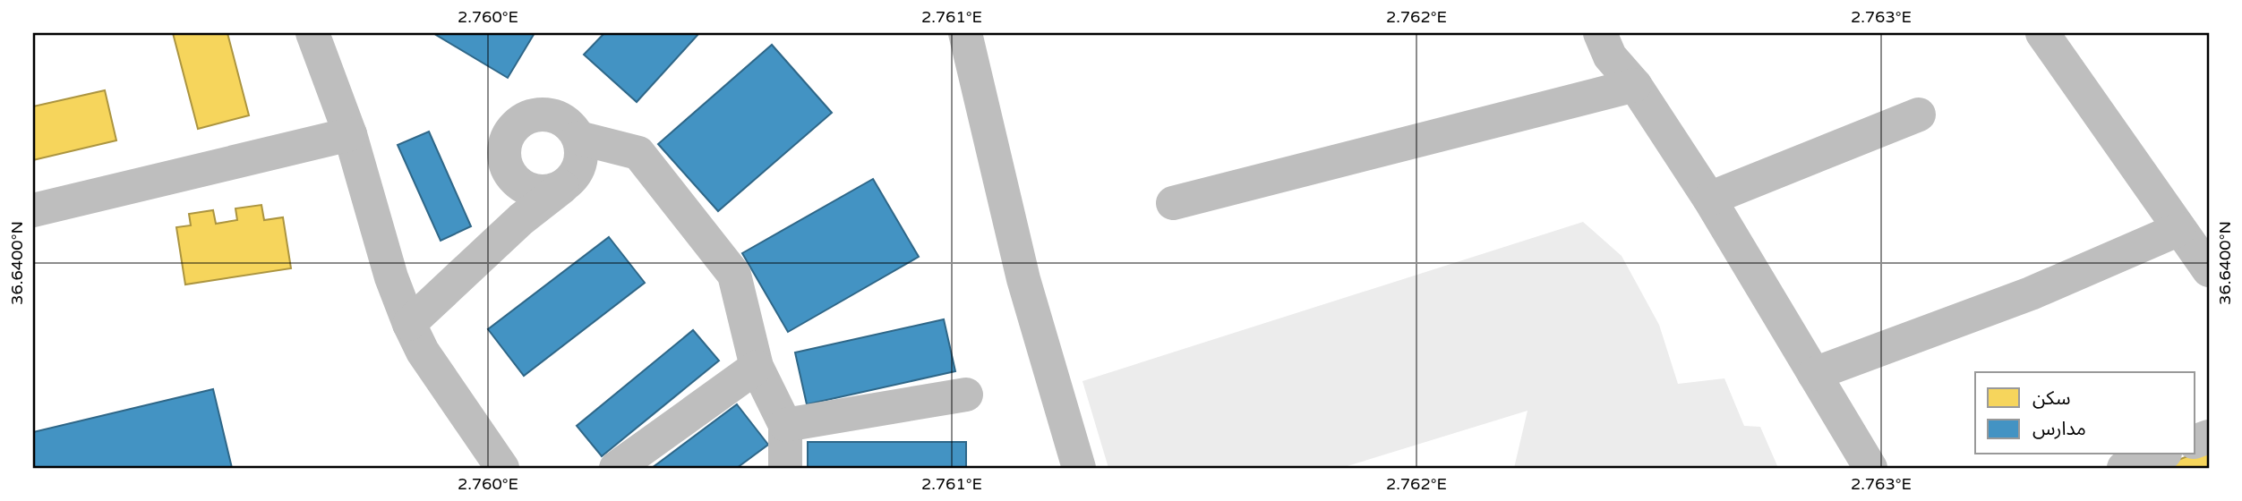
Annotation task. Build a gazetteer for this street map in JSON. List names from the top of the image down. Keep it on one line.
{"legend":["سكن","مدارس"],"coordinates":["2.760°E","2.761°E","2.762°E","2.763°E","36.6400°N"]}
